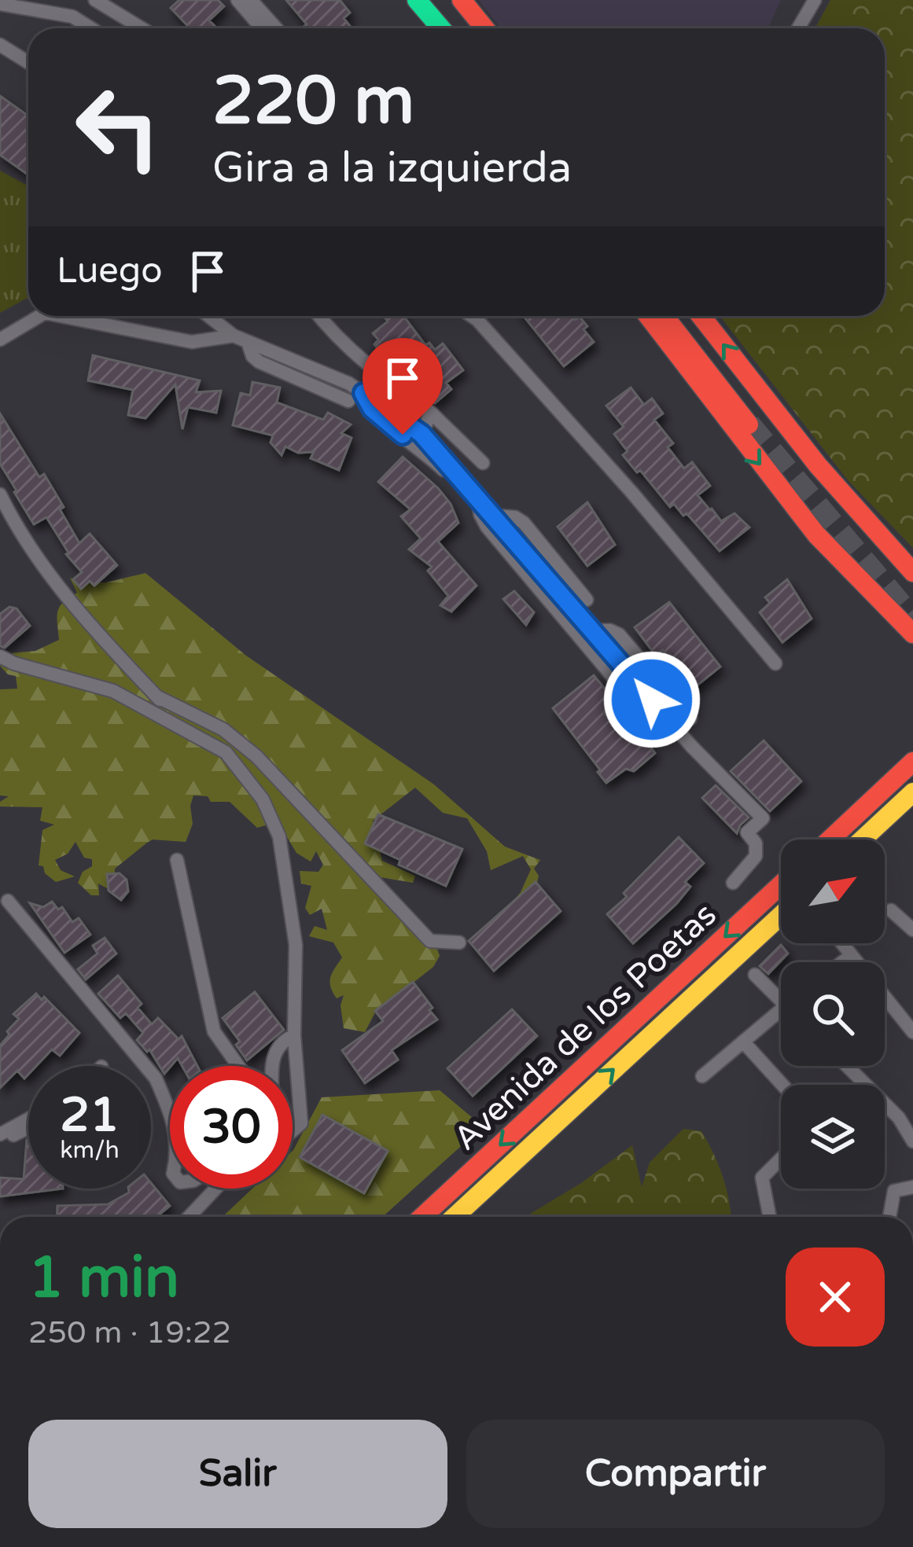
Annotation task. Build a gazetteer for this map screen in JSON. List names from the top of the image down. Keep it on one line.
{"streets":{"main road":["Avenida de los Poetas"]},"north":"top right","page":{"turn":["220 m","Gira a la izquierda"],"then":"Luego","speed":"21 km/h","limit":"30","heading":["1 min","250 m · 19:22"],"buttons":["Salir","Compartir"]}}
